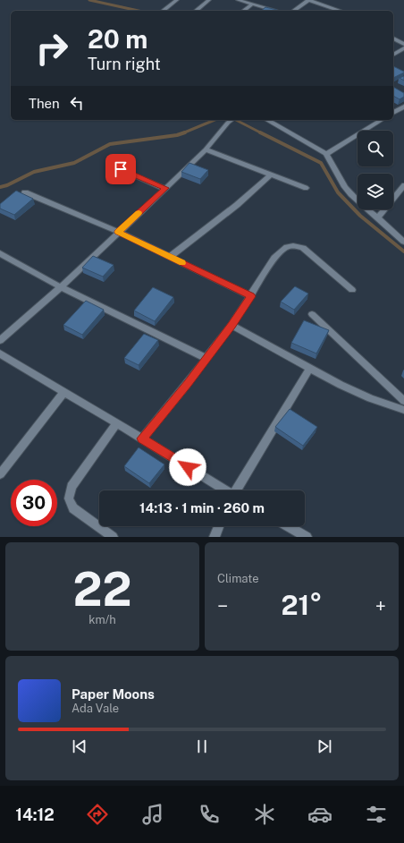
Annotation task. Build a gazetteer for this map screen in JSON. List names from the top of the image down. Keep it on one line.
{"page":{"turn":["20 m","Turn right"],"then":"Then","limit":"30","trip":"14:13 · 1 min · 260 m","tile":[["22","km/h"],"Climate"],"heat":["−","21°","+"],"song":["Paper Moons","Ada Vale"],"tabs":"14:12"}}
